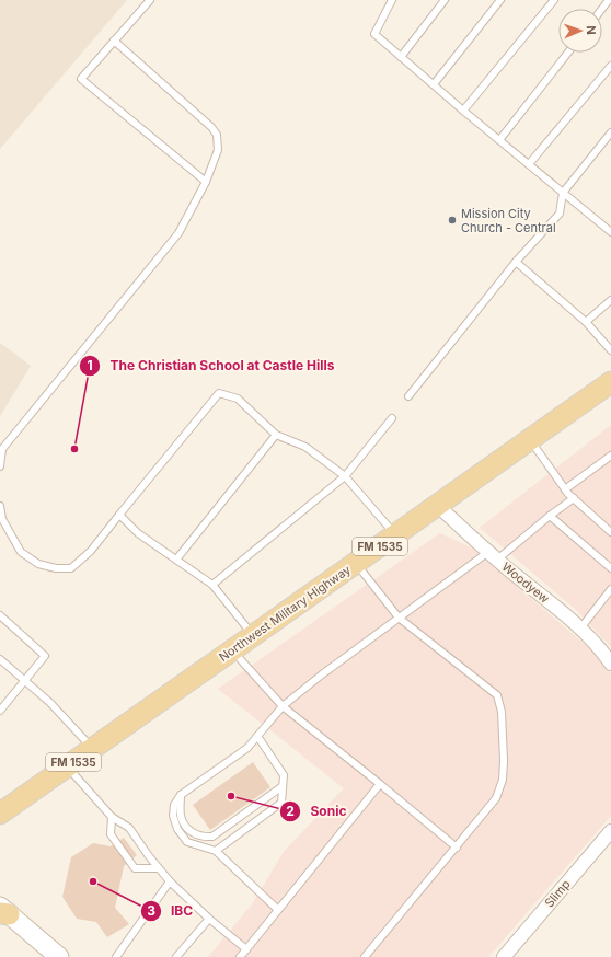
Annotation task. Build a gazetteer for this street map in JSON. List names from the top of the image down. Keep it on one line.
{"streets":{"main road":["FM 1535","Northwest Military Highway"],"street":["Woodyew","Slimp"]},"crossings":[["Woodyew","Northwest Military Highway"]],"places":["Mission City Church - Central","The Christian School at Castle Hills","Sonic","IBC"],"north":"right"}
